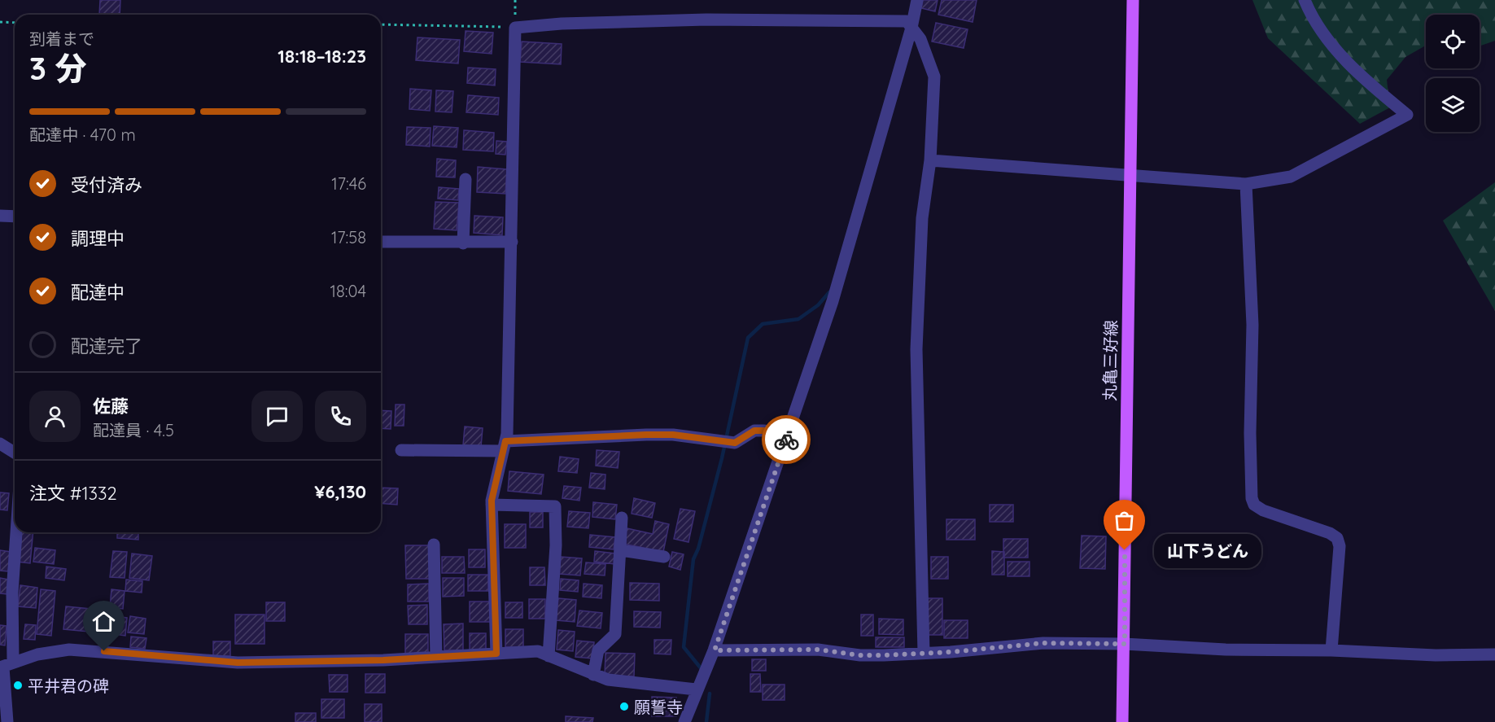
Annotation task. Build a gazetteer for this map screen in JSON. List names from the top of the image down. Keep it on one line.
{"streets":{"main road":["丸亀三好線"]},"places":["山下うどん","平井君の碑","願誓寺"],"page":{"heading":["3 分","到着まで","18:18–18:23"],"panel":["佐藤","配達員 · 4.5","注文 #1332","¥6,130"],"bar":"配達中 · 470 m","list":[["受付済み","17:46"],["調理中","17:58"],["配達中","18:04"],"配達完了"],"bubble":"山下うどん"}}
